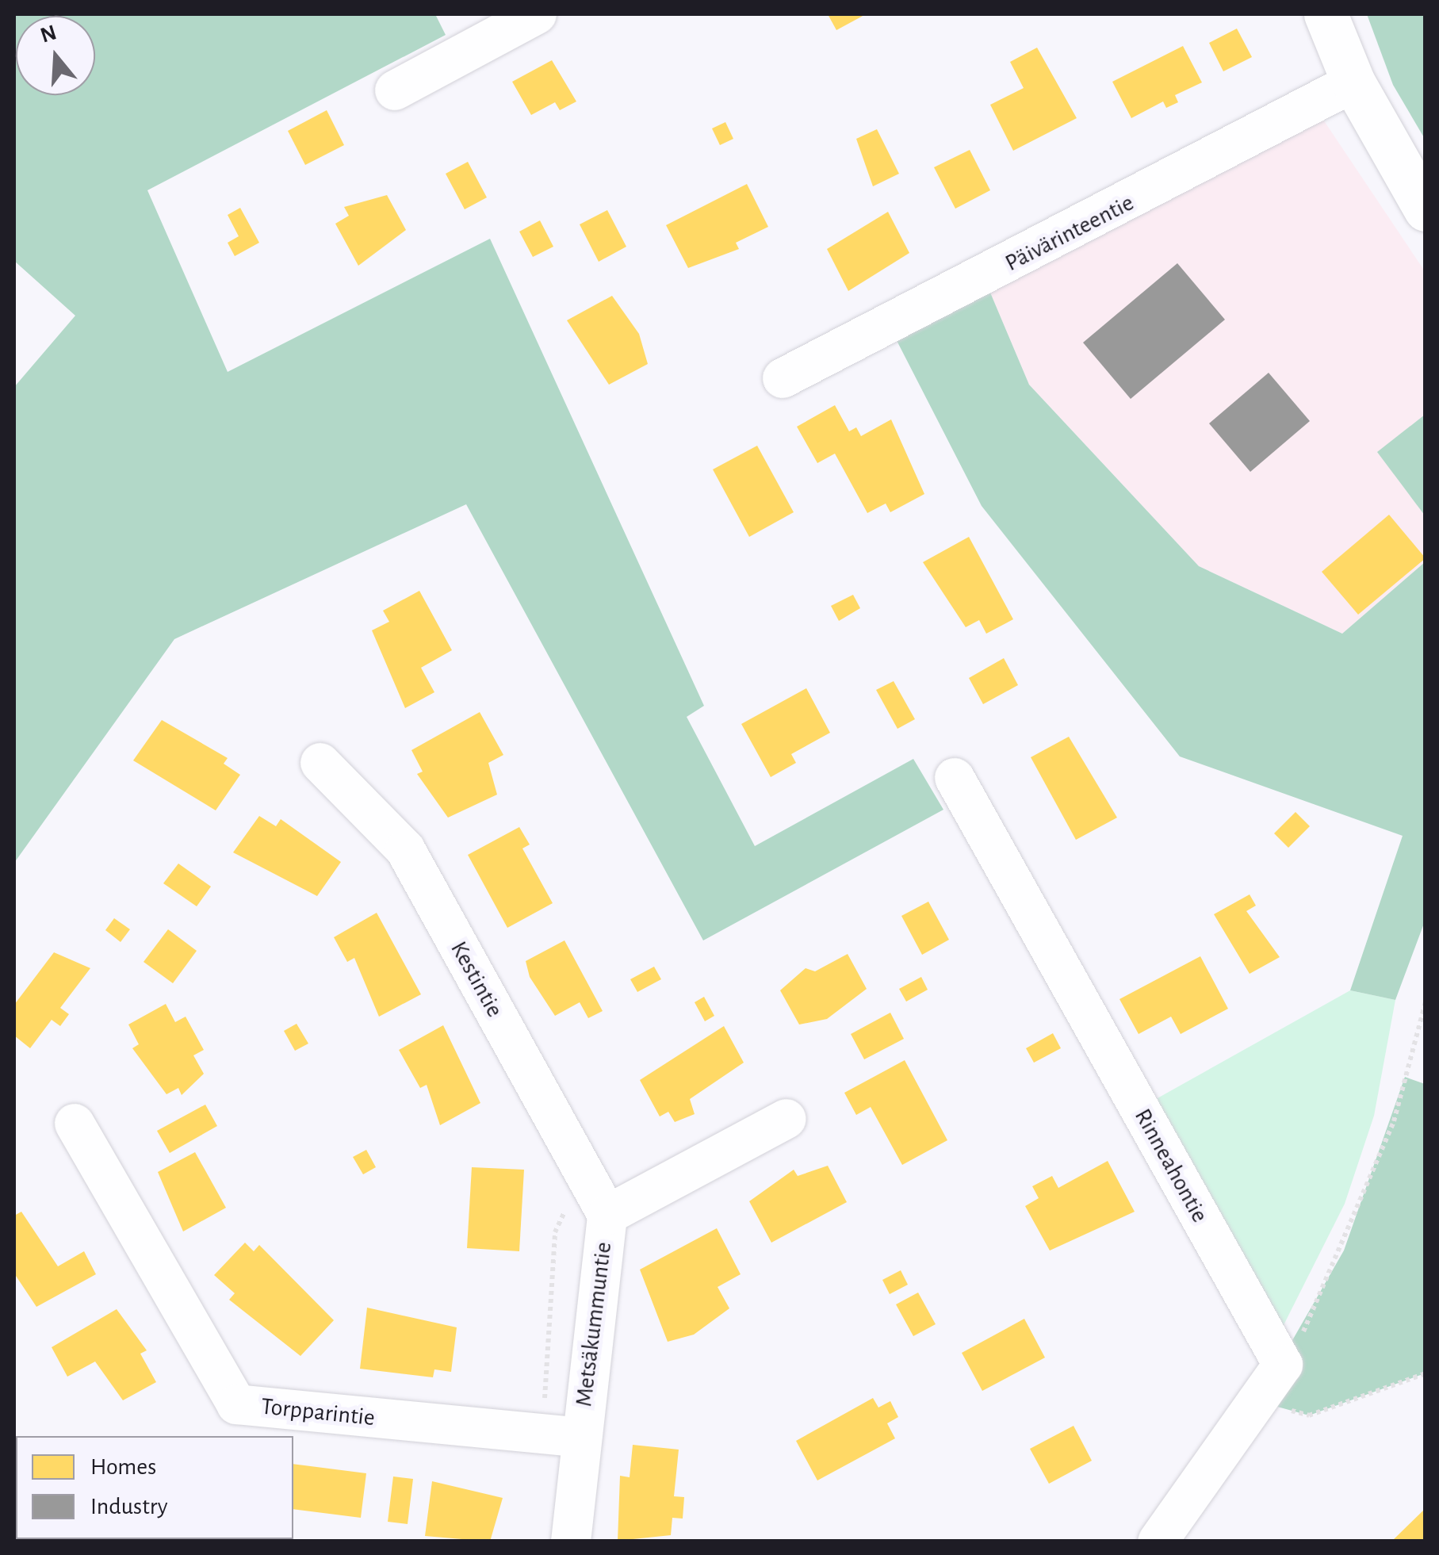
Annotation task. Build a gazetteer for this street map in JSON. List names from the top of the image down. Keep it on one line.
{"streets":{"street":["Päivärinteentie","Kestintie","Rinneahontie","Metsäkummuntie","Torpparintie"]},"crossings":[["Kestintie","Metsäkummuntie"],["Metsäkummuntie","Torpparintie"]],"legend":["Homes","Industry"],"north":"top"}
